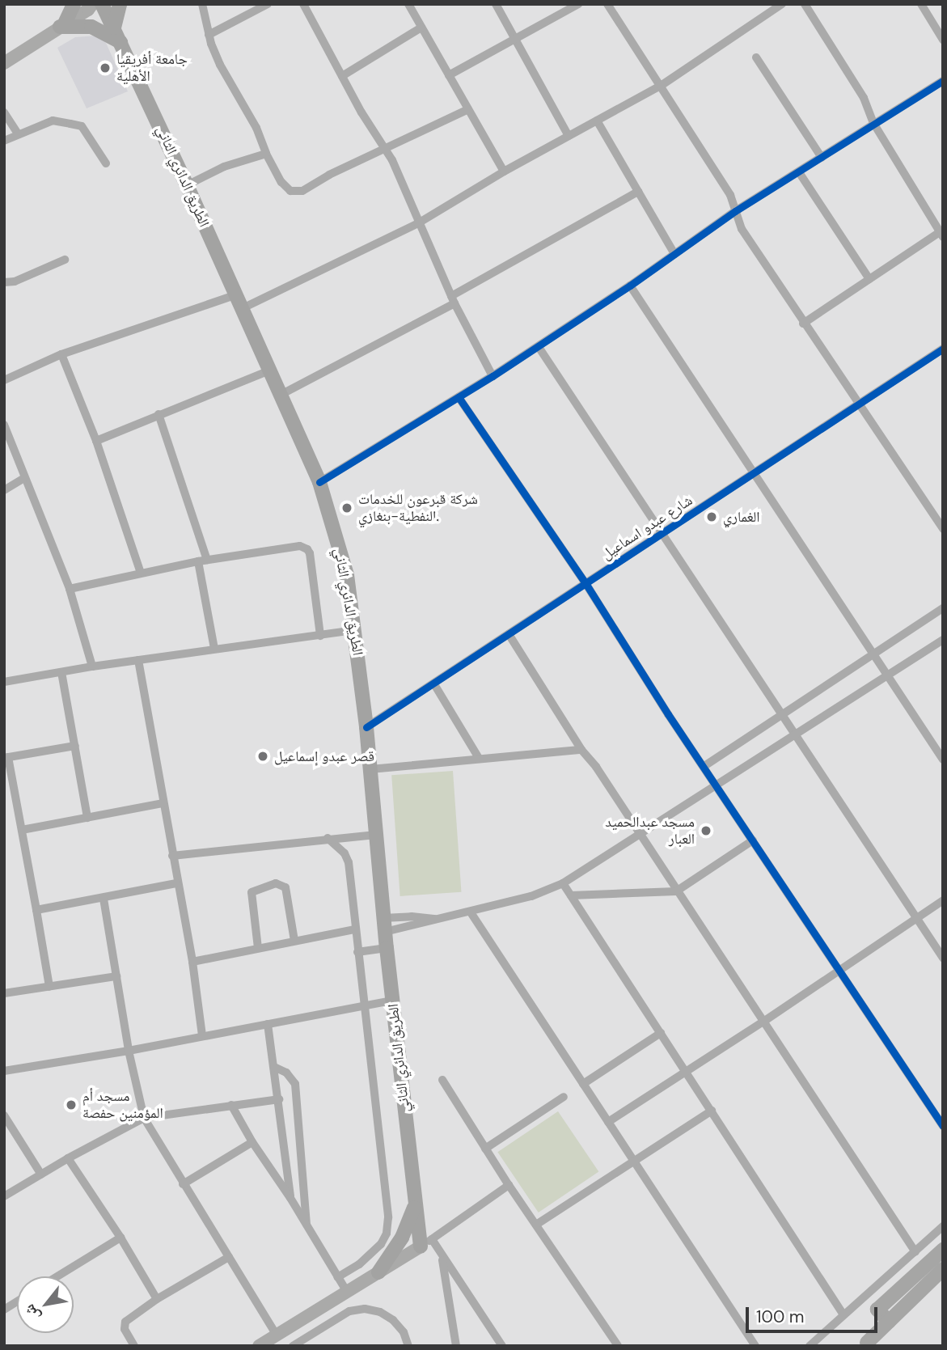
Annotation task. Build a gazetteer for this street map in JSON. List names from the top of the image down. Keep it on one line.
{"streets":{"main road":["الطريق الدائري الثاني"],"street":["شارع عبدو اسماعيل"]},"crossings":[["الطريق الدائري الثاني","شارع عبدو اسماعيل"]],"places":["جامعة أفريقيا الأهلية","شركة قبرعون للخدمات النفطية-بنغازي.","الغماري","قصر عبدو إسماعيل","مسجد عبدالحميد العبار","مسجد أم المؤمنين حفصة"],"scale_bar":"100 m","north":"bottom left"}
